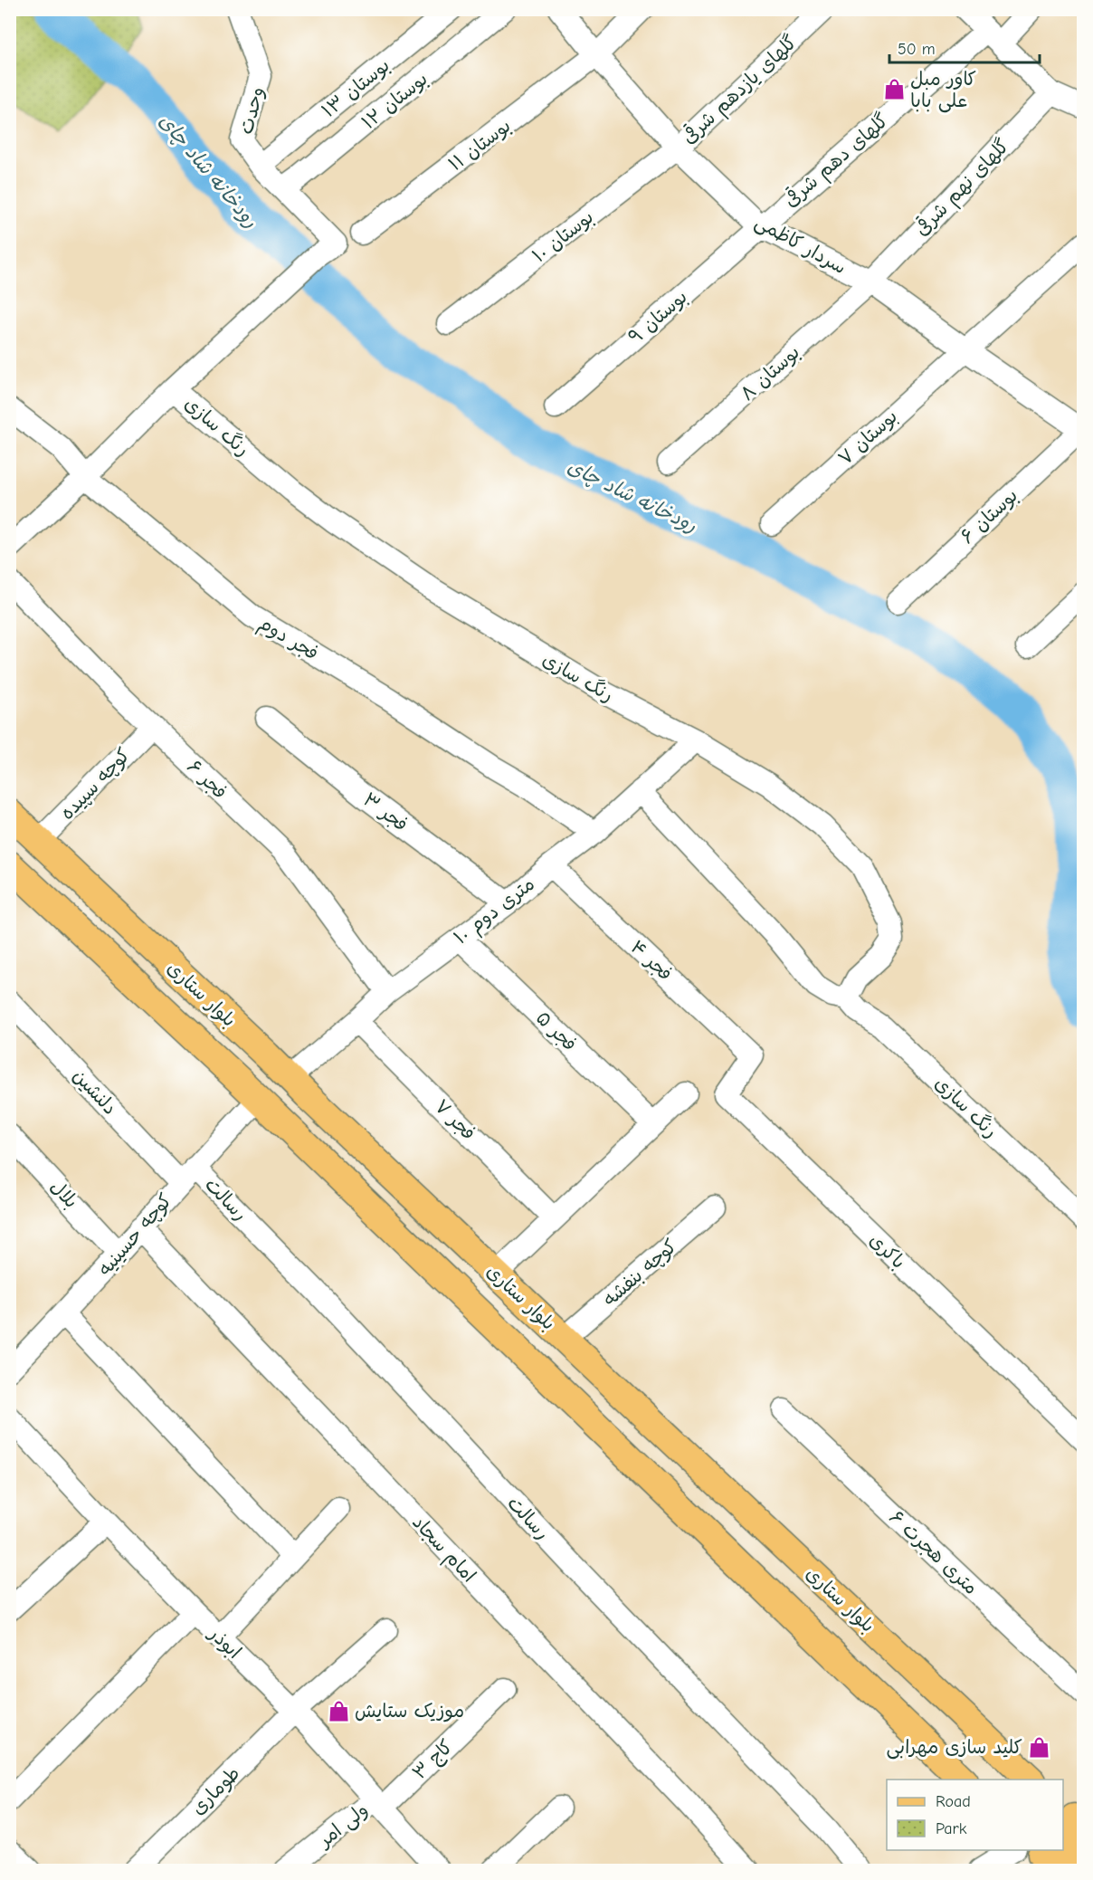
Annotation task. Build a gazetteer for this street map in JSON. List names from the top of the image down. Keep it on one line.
{"streets":{"main road":["بلوار ستاری"],"street":["بوستان ۱۳","گلهای یازدهم شرقی","بوستان ۱۲","وحدت","بوستان ۱۱","گلهای دهم شرقی","گلهای نهم شرقی","بوستان ۱۰","سردار کاظمی","بوستان ۹","بوستان ۸","رنگ سازی","بوستان ۷","بوستان ۶","فجر دوم","فجر ۶","کوچه سپیده","فجر ۳","۱۰ متری دوم","فجر ۴","فجر ۵","دلنشین","فجر ۷","بلال","رسالت","کوچه حسینیه","باکری","کوچه بنفشه","امام سجاد","۶ متری هجرت","ابوذر","کاج ۳","طوماری","ولی امر"]},"crossings":[["بوستان ۱۳","وحدت"],["گلهای یازدهم شرقی","بوستان ۱۰"],["گلهای یازدهم شرقی","سردار کاظمی"],["بوستان ۱۲","وحدت"],["وحدت","رنگ سازی"],["بوستان ۱۱","سردار کاظمی"],["گلهای دهم شرقی","سردار کاظمی"],["گلهای دهم شرقی","بوستان ۹"],["گلهای نهم شرقی","سردار کاظمی"],["گلهای نهم شرقی","بوستان ۸"],["بوستان ۱۰","سردار کاظمی"],["سردار کاظمی","بوستان ۹"],["سردار کاظمی","بوستان ۸"],["سردار کاظمی","بوستان ۷"],["سردار کاظمی","بوستان ۶"],["رنگ سازی","۱۰ متری دوم"],["فجر دوم","۱۰ متری دوم"],["فجر ۶","کوچه سپیده"],["فجر ۶","۱۰ متری دوم"],["کوچه سپیده","بلوار ستاری"],["فجر ۳","۱۰ متری دوم"],["۱۰ متری دوم","فجر ۴"],["۱۰ متری دوم","بلوار ستاری"],["۱۰ متری دوم","فجر ۵"],["۱۰ متری دوم","فجر ۷"],["فجر ۴","باکری"],["بلوار ستاری","کوچه حسینیه"],["بلوار ستاری","کوچه بنفشه"],["دلنشین","رسالت"],["دلنشین","کوچه حسینیه"],["بلال","کوچه حسینیه"],["رسالت","کوچه حسینیه"],["کوچه حسینیه","امام سجاد"],["ابوذر","کاج ۳"],["ابوذر","طوماری"],["ابوذر","ولی امر"],["کاج ۳","ولی امر"]],"water":["رودخانه شاد چای"],"places":{"shop":["کاور مبل علی بابا","موزیک ستایش","کلید سازی مهرابی"]},"legend":["Road","Park"],"scale_bar":"50 m"}
